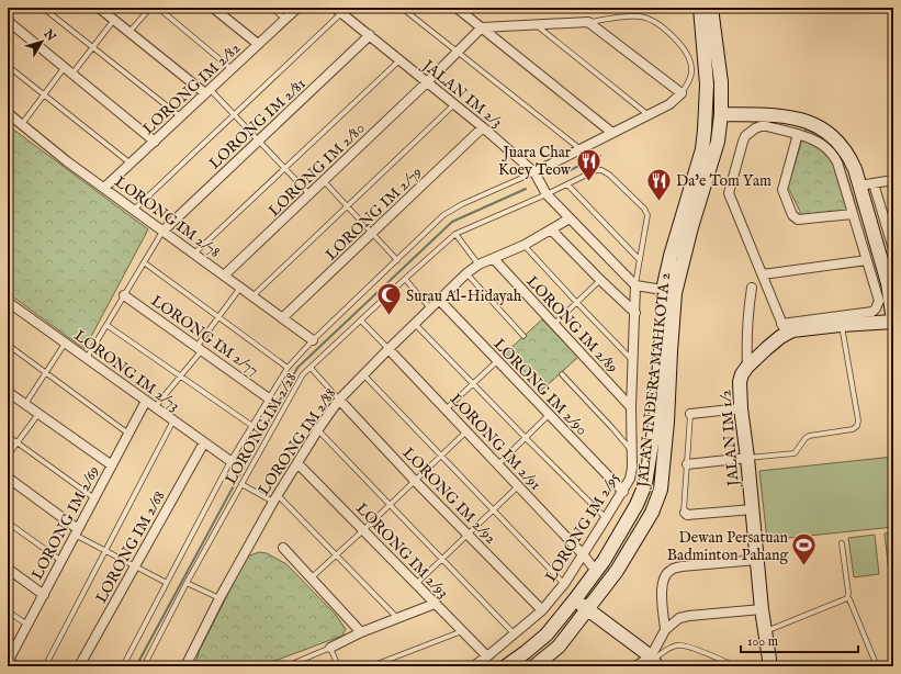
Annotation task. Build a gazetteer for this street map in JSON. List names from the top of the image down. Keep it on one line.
{"streets":{"street":["LORONG IM 2/82","JALAN IM 2/3","LORONG IM 2/81","LORONG IM 2/80","LORONG IM 2/79","LORONG IM 2/78","LORONG IM 2/89","LORONG IM 2/77","LORONG IM 2/73","JALAN INDERA MAHKOTA 2","LORONG IM 2/90","JALAN IM 1/2","LORONG IM 2/88","LORONG IM 2/91","LORONG IM 2/92","LORONG IM 2/69","LORONG IM 2/95","LORONG IM 2/68","LORONG IM 2/93"],"lane":["LORONG IM 2/28"]},"crossings":[["LORONG IM 2/82","LORONG IM 2/78"],["JALAN IM 2/3","LORONG IM 2/81"],["JALAN IM 2/3","LORONG IM 2/80"],["JALAN IM 2/3","LORONG IM 2/79"],["JALAN IM 2/3","LORONG IM 2/28"],["JALAN IM 2/3","LORONG IM 2/88"],["JALAN IM 2/3","LORONG IM 2/95"],["LORONG IM 2/81","LORONG IM 2/78"],["LORONG IM 2/80","LORONG IM 2/78"],["LORONG IM 2/79","LORONG IM 2/78"],["LORONG IM 2/89","LORONG IM 2/88"],["LORONG IM 2/89","LORONG IM 2/95"],["LORONG IM 2/73","LORONG IM 2/69"],["LORONG IM 2/73","LORONG IM 2/68"],["JALAN INDERA MAHKOTA 2","LORONG IM 2/91"],["LORONG IM 2/90","LORONG IM 2/88"],["LORONG IM 2/90","LORONG IM 2/95"],["LORONG IM 2/88","LORONG IM 2/91"],["LORONG IM 2/88","LORONG IM 2/92"],["LORONG IM 2/88","LORONG IM 2/93"],["LORONG IM 2/91","LORONG IM 2/95"],["LORONG IM 2/92","LORONG IM 2/95"],["LORONG IM 2/95","LORONG IM 2/93"]],"places":{"restaurant":["Juara Char Koey Teow","Da'e Tom Yam"],"mosque":["Surau Al-Hidayah"],"sports":["Dewan Persatuan Badminton Pahang"]},"scale_bar":"100 m","north":"top right"}
